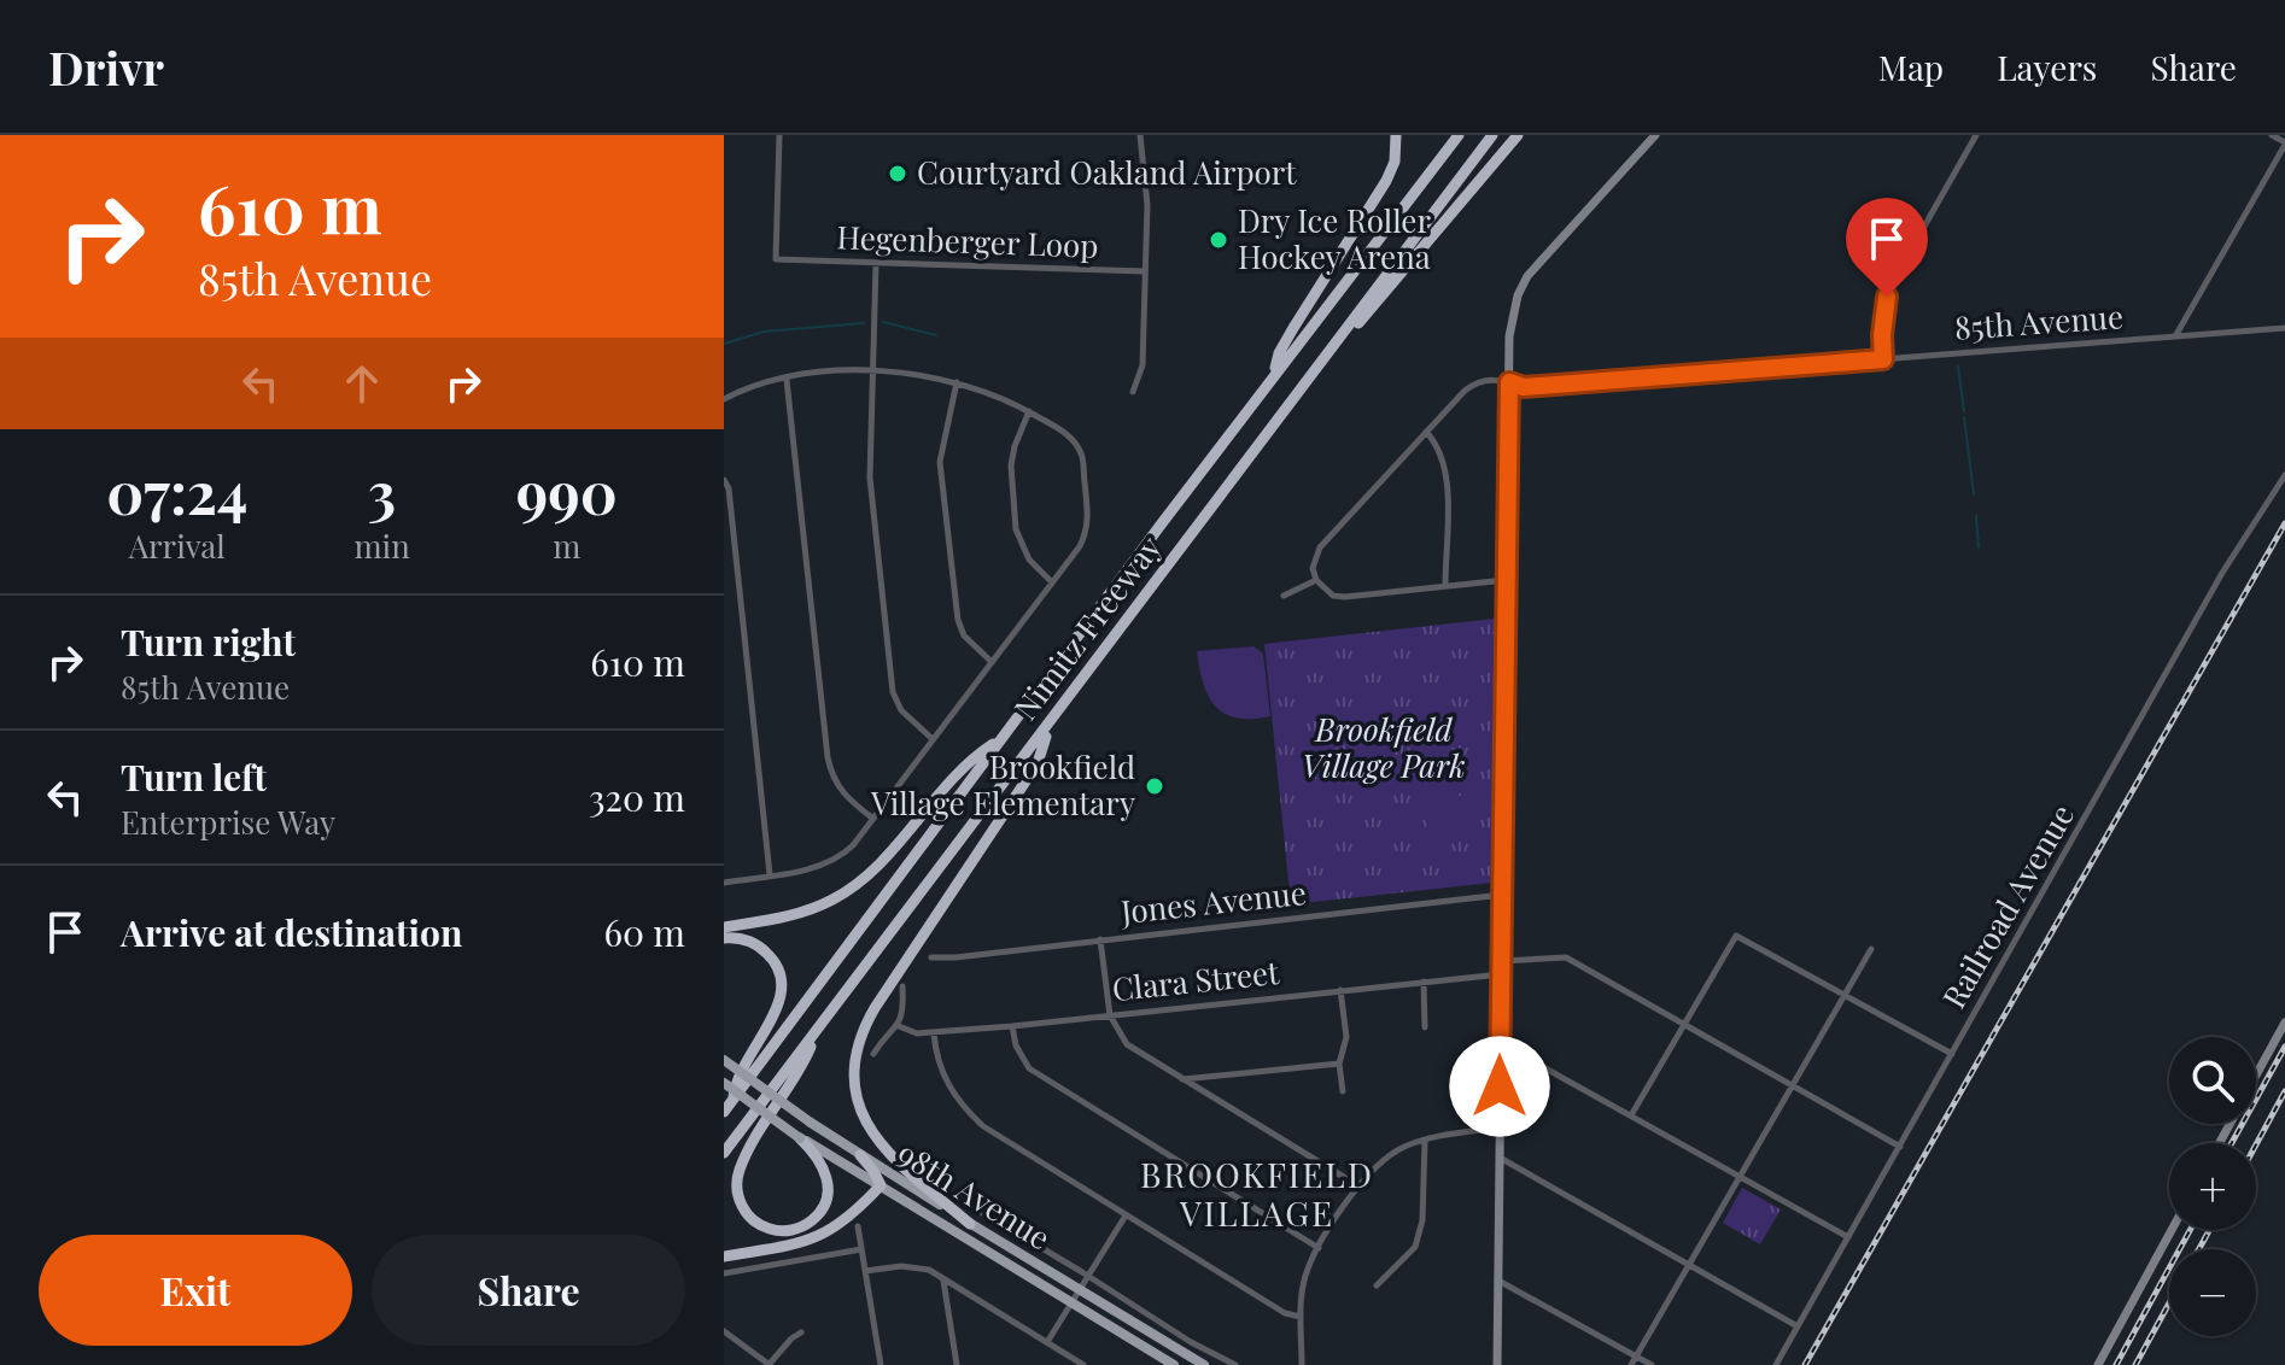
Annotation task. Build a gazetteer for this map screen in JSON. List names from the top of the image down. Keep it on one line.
{"streets":{"highway":["Nimitz Freeway"],"main road":["98th Avenue"],"street":["Hegenberger Loop","85th Avenue","Jones Avenue","Railroad Avenue","Clara Street"]},"districts":["BROOKFIELD VILLAGE"],"parks":["Brookfield Village Park"],"places":["Courtyard Oakland Airport","Dry Ice Roller Hockey Arena","Brookfield Village Elementary"],"page":{"header":"Drivr","nav":["Map","Layers","Share"],"turn":["610 m","85th Avenue"],"eta":["07:24","Arrival","3","min","990","m"],"list":[{"name":"Turn right","note":"85th Avenue","value":"610 m"},{"name":"Turn left","note":"Enterprise Way","value":"320 m"},{"name":"Arrive at destination","value":"60 m"}],"map_buttons":["+","−"],"buttons":["Exit","Share"]}}
